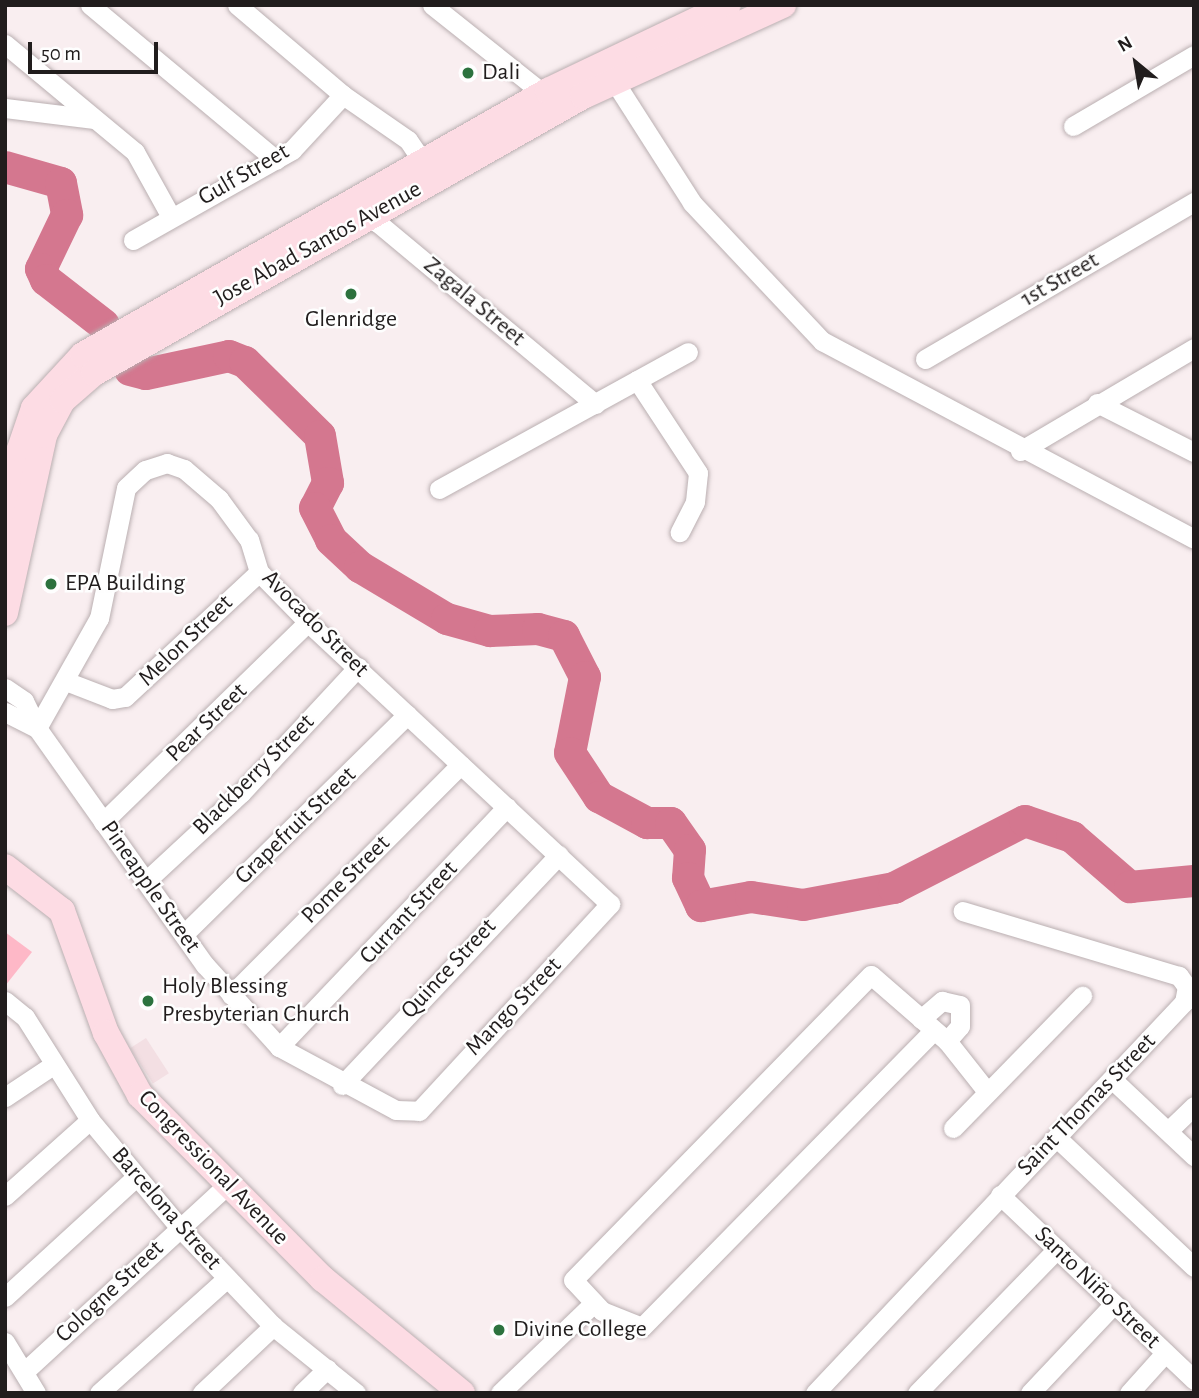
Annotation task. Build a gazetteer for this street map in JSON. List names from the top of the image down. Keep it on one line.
{"streets":{"main road":["Jose Abad Santos Avenue","Congressional Avenue"],"street":["Gulf Street","1st Street","Zagala Street","Avocado Street","Melon Street","Pear Street","Blackberry Street","Grapefruit Street","Pome Street","Pineapple Street","Currant Street","Quince Street","Mango Street","Saint Thomas Street","Barcelona Street","Santo Niño Street","Cologne Street"]},"crossings":[["Jose Abad Santos Avenue","Zagala Street"],["Avocado Street","Melon Street"],["Avocado Street","Pear Street"],["Avocado Street","Blackberry Street"],["Avocado Street","Grapefruit Street"],["Avocado Street","Pome Street"],["Avocado Street","Pineapple Street"],["Avocado Street","Currant Street"],["Avocado Street","Quince Street"],["Avocado Street","Mango Street"],["Pear Street","Pineapple Street"],["Blackberry Street","Pineapple Street"],["Grapefruit Street","Pineapple Street"],["Pome Street","Pineapple Street"],["Pineapple Street","Currant Street"],["Pineapple Street","Quince Street"],["Pineapple Street","Mango Street"],["Saint Thomas Street","Santo Niño Street"],["Congressional Avenue","Cologne Street"],["Barcelona Street","Cologne Street"]],"places":["Dali","Glenridge","EPA Building","Holy Blessing Presbyterian Church","Divine College"],"scale_bar":"50 m","north":"top left"}
